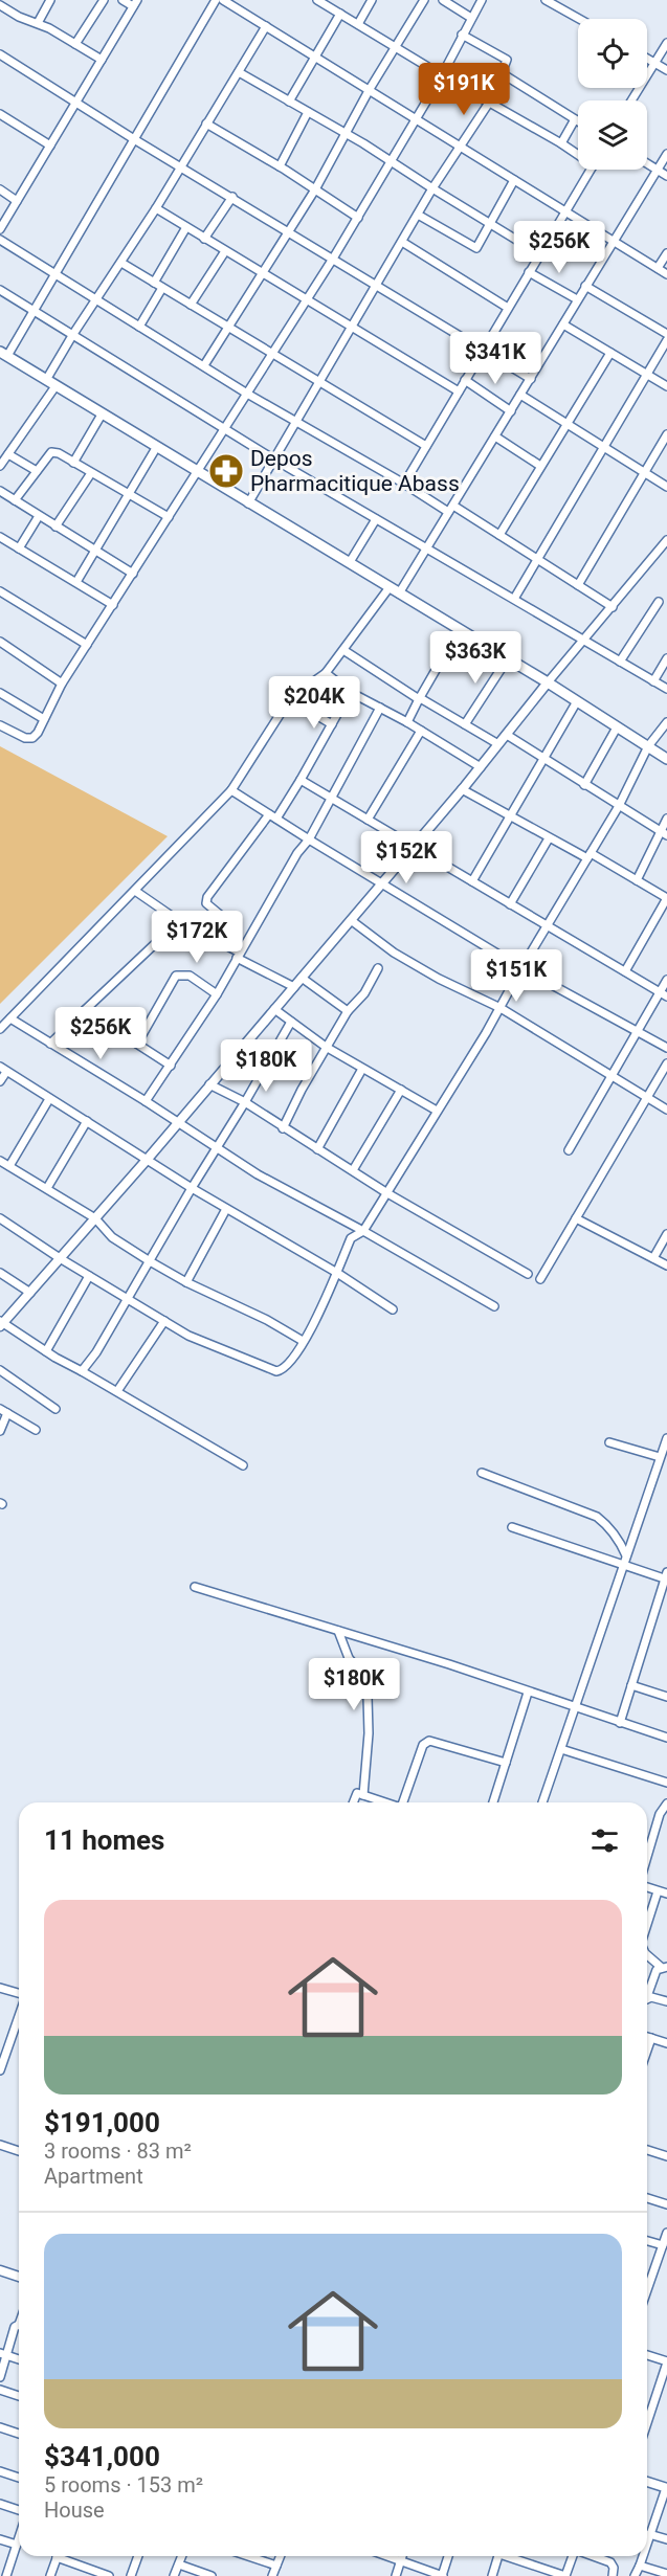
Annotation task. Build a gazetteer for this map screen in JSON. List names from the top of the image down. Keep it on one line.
{"places":{"pharmacy":["Depos Pharmacitique Abass"]},"page":{"price":["$191K","$256K","$341K","$363K","$204K","$152K","$172K","$151K","$256K","$180K","$180K"],"heading":"11 homes","list":[{"name":"$191,000","note":"3 rooms · 83 m² · Apartment"},{"name":"$341,000","note":"5 rooms · 153 m² · House"}]}}
